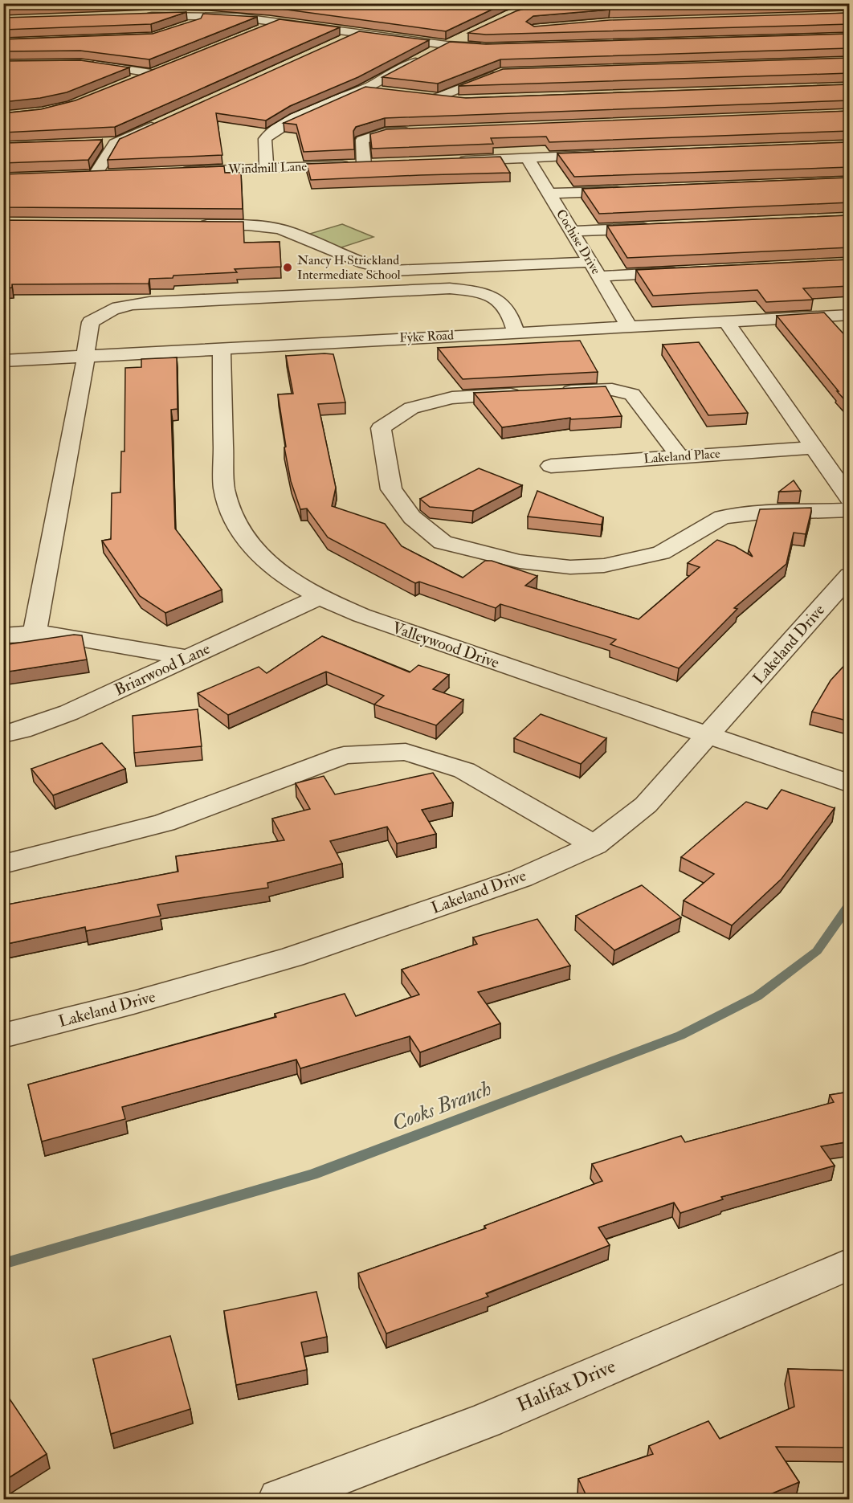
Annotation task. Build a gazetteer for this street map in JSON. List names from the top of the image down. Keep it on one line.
{"streets":{"street":["Windmill Lane","Cochise Drive","Fyke Road","Lakeland Place","Lakeland Drive","Valleywood Drive","Briarwood Lane","Halifax Drive"]},"crossings":[["Cochise Drive","Fyke Road"],["Fyke Road","Valleywood Drive"],["Lakeland Drive","Valleywood Drive"],["Valleywood Drive","Briarwood Lane"]],"water":["Cooks Branch"],"places":["Nancy H Strickland Intermediate School"]}
